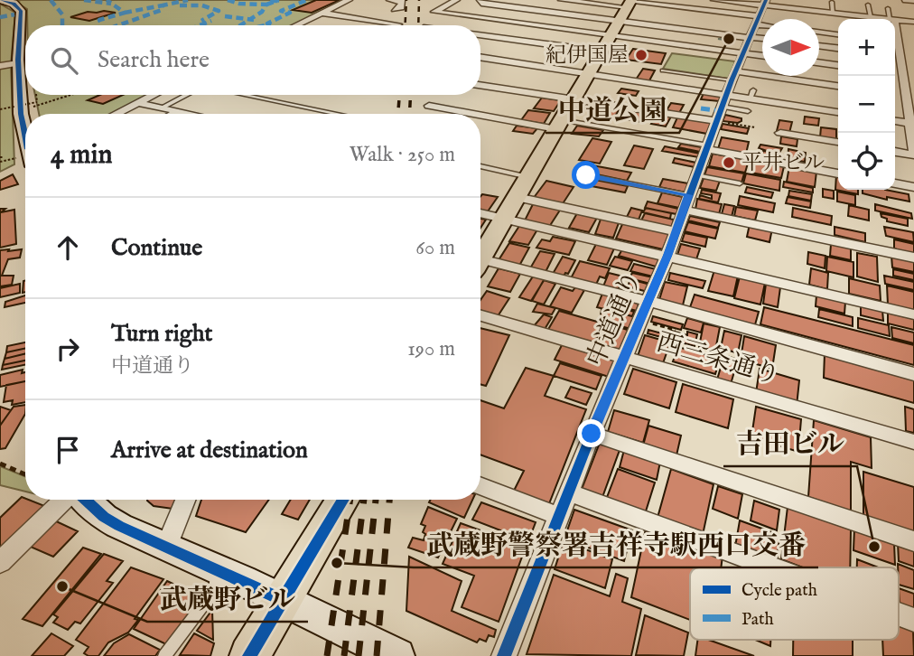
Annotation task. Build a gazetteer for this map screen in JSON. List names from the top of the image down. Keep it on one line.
{"streets":{"street":["中道通り","西三条通り"]},"crossings":[["中道通り","西三条通り"]],"places":["中道公園","紀伊国屋","平井ビル","吉田ビル","武蔵野警察署吉祥寺駅西口交番","武蔵野ビル"],"legend":["Cycle path","Path"],"north":"right","page":{"map_buttons":["+","−"],"search":"Search here","heading":["4 min","Walk · 250 m"],"list":[["Continue","60 m"],["Turn right","中道通り","190 m"],"Arrive at destination"]}}
